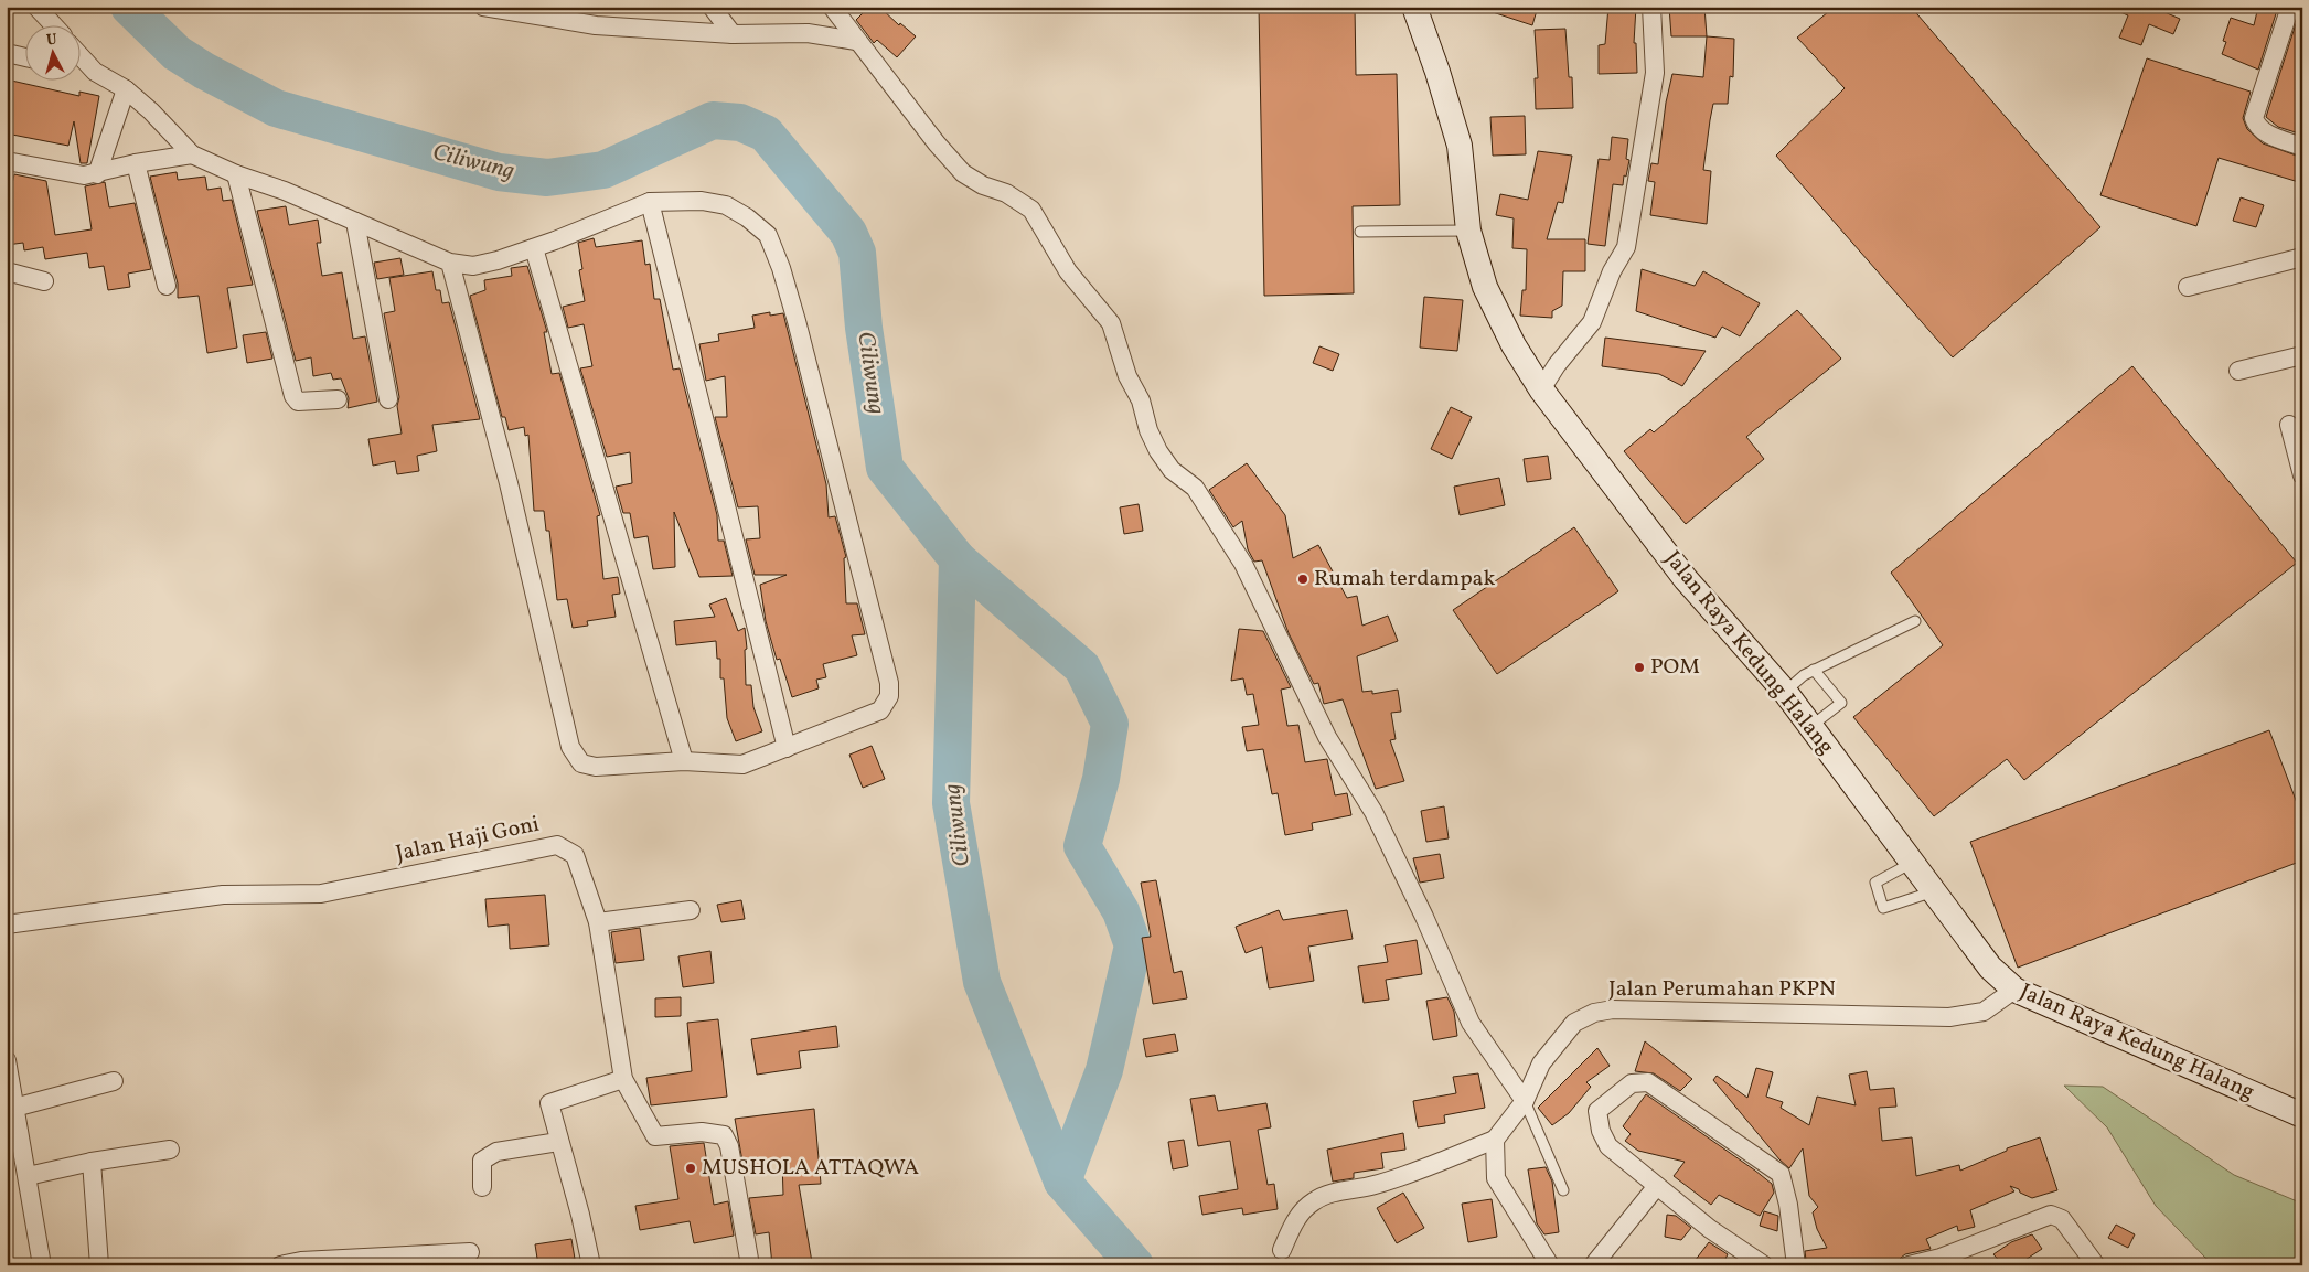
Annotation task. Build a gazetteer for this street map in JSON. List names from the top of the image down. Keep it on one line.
{"streets":{"main road":["Jalan Raya Kedung Halang"],"street":["Jalan Haji Goni","Jalan Perumahan PKPN"]},"crossings":[["Jalan Raya Kedung Halang","Jalan Perumahan PKPN"]],"water":["Ciliwung"],"places":["Rumah terdampak","POM","MUSHOLA ATTAQWA"],"north":"top"}
